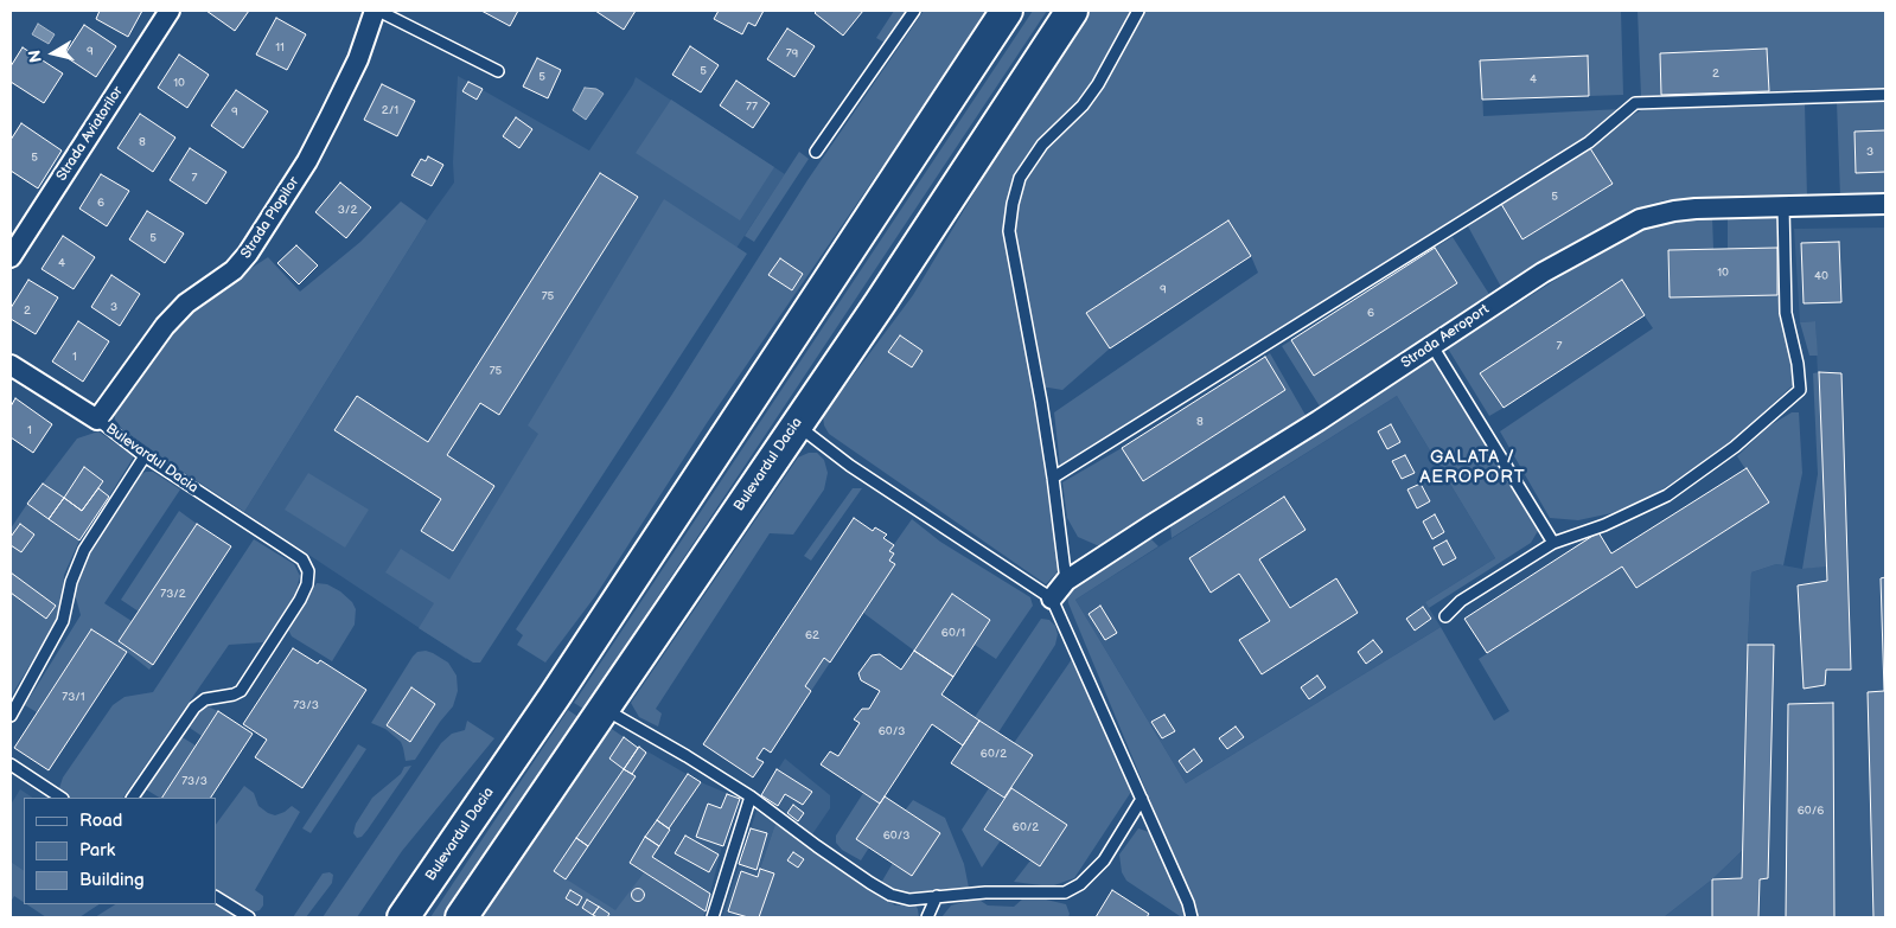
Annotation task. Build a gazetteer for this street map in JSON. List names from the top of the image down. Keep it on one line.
{"streets":{"main road":["Bulevardul Dacia"],"street":["Strada Aviatorilor","Strada Plopilor","Strada Aeroport"]},"crossings":[["Strada Plopilor","Bulevardul Dacia"]],"districts":["GALATA / AEROPORT"],"house_numbers":["11","9","79","5","2","5","4","10","77","2/1","9","8","3","5","7","5","6","3/2","5","4","10","40","9","75","3","2","6","7","1","75","8","1","73/2","60/1","62","73/1","73/3","60/3","60/2","73/3","60/6","60/2","60/3"],"legend":["Road","Park","Building"],"north":"left"}
